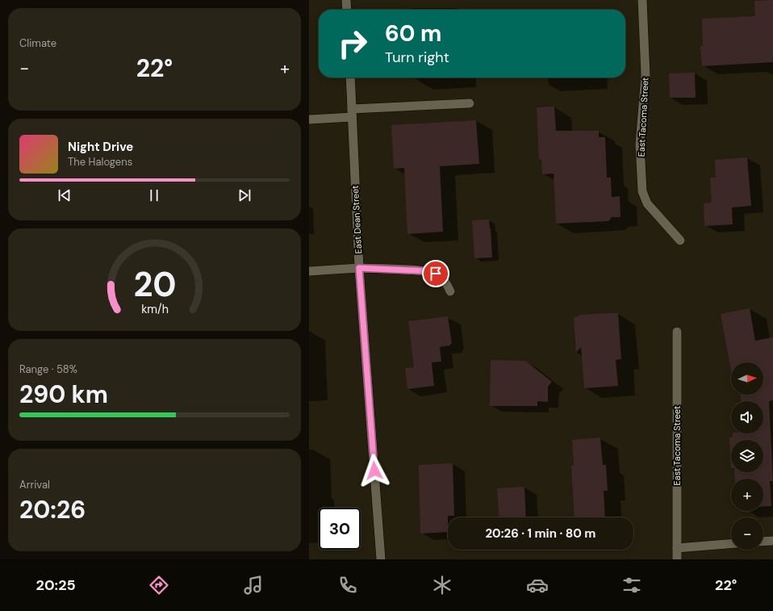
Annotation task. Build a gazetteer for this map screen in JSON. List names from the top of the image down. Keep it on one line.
{"streets":{"street":["East Tacoma Street","East Dean Street"]},"north":"right","page":{"tile":["Climate",["Range · 58%","290 km"],["Arrival","20:26"]],"turn":["60 m","Turn right"],"heat":["−","22°","+"],"song":["Night Drive","The Halogens"],"map_buttons":["+","−"],"limit":"30","trip":"20:26 · 1 min · 80 m","tabs":["20:25","22°"],"gauge":["20","km/h"]}}
